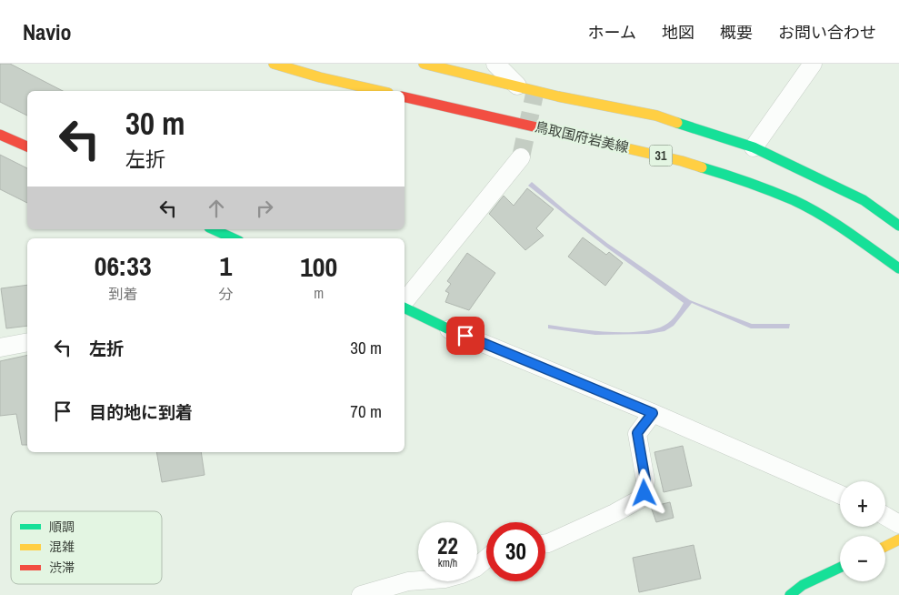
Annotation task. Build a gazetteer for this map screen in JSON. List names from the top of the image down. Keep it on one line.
{"streets":{"street":["鳥取国府岩美線","31"]},"legend":["順調","混雑","渋滞"],"page":{"header":"Navio","nav":["ホーム","地図","概要","お問い合わせ"],"turn":["30 m","左折"],"eta":["06:33","到着","1","分","100","m"],"list":[{"name":"左折","value":"30 m"},{"name":"目的地に到着","value":"70 m"}],"map_buttons":["+","−"],"speed":"22 km/h","limit":"30"}}
